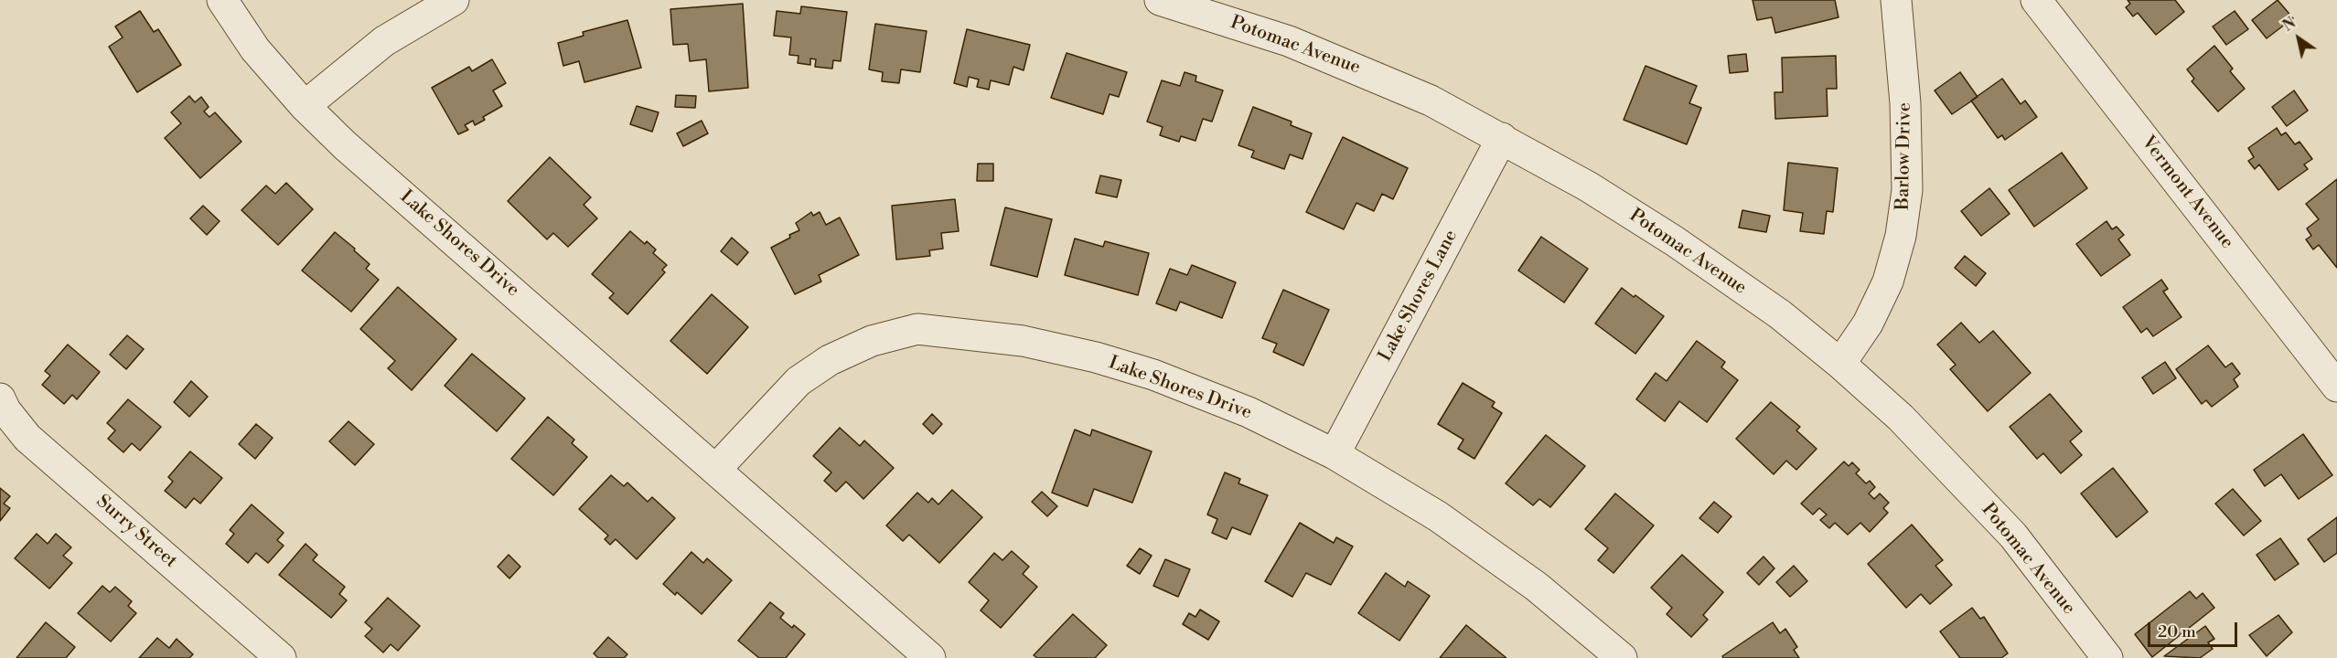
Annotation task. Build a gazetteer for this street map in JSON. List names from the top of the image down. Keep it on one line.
{"streets":{"street":["Potomac Avenue","Barlow Drive","Vermont Avenue","Lake Shores Drive","Lake Shores Lane","Surry Street"]},"crossings":[["Potomac Avenue","Barlow Drive"],["Potomac Avenue","Lake Shores Lane"],["Lake Shores Drive","Lake Shores Lane"]],"scale_bar":"20 m","north":"top left"}
